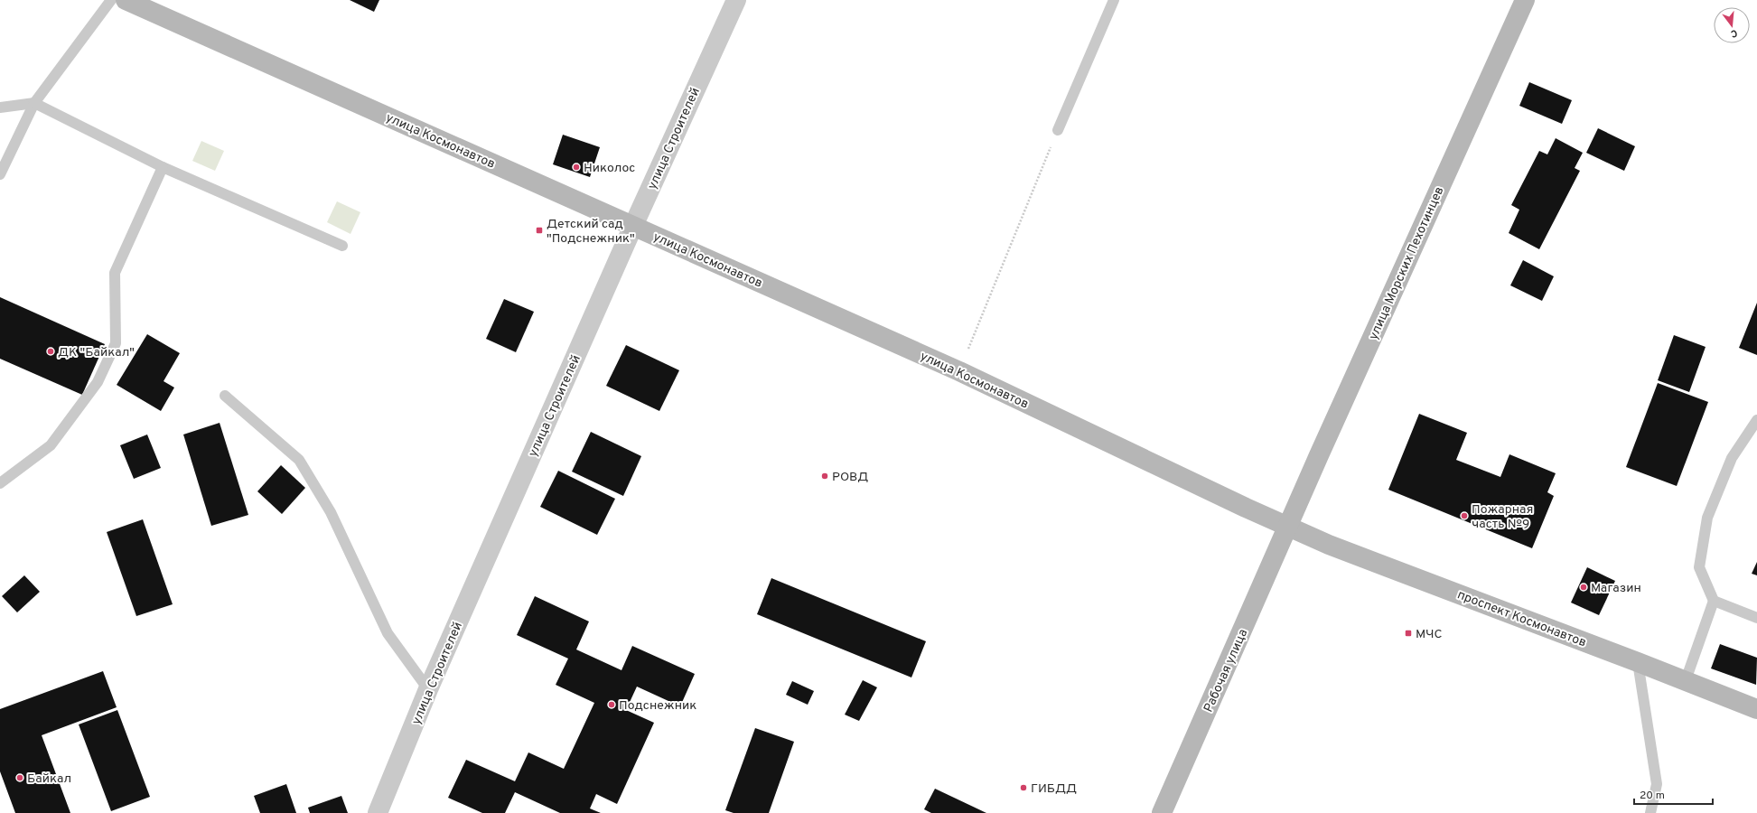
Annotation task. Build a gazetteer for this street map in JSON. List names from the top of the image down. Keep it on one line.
{"streets":{"street":["улица Строителей","улица Космонавтов","улица Морских Пехотинцев","проспект Космонавтов","Рабочая улица"]},"crossings":[["улица Строителей","улица Космонавтов"],["улица Космонавтов","улица Морских Пехотинцев"],["улица Космонавтов","проспект Космонавтов"],["улица Космонавтов","Рабочая улица"],["улица Морских Пехотинцев","проспект Космонавтов"],["улица Морских Пехотинцев","Рабочая улица"],["проспект Космонавтов","Рабочая улица"]],"places":{"other":["Николос","ДК \"Байкал\"","РОВД","Пожарная часть №9","Магазин","Подснежник","Байкал","ГИБДД"],"transit":["Детский сад \"Подснежник\"","МЧС"]},"scale_bar":"20 m","north":"bottom"}
